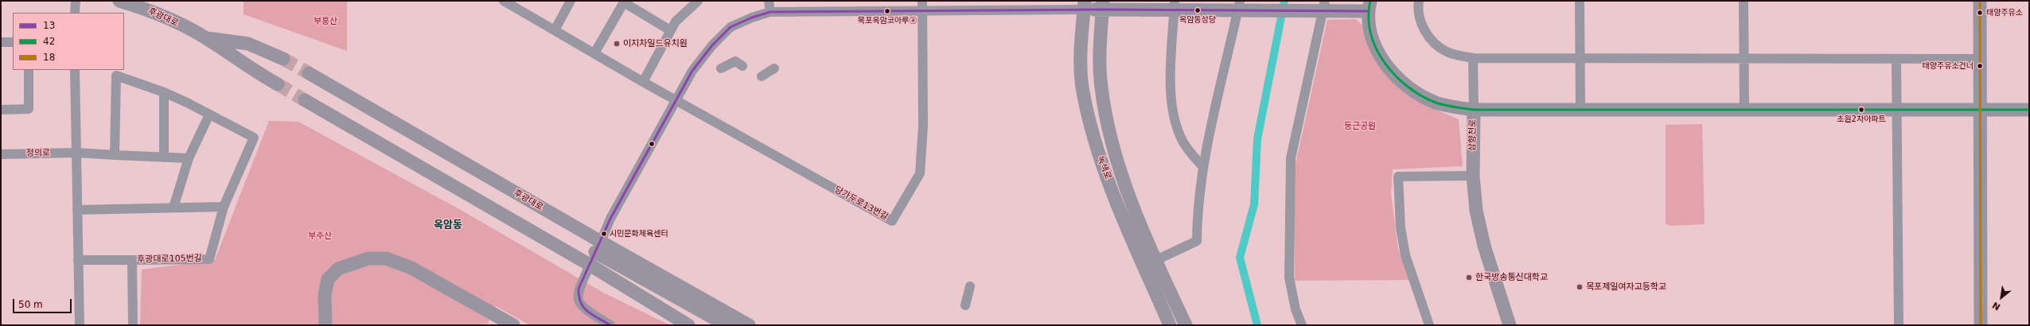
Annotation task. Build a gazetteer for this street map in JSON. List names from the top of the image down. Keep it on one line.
{"streets":{"street":["후광대로","삼향천로","정의로","녹색로","당가두로13번길","후광대로105번길"]},"districts":["옥암동"],"parks":["부흥산","둥근공원","부주산"],"places":["옥암동성당","목포옥암코아루ⓐ","태양주유소","이지차일드유치원","태양주유소건너","초원2차아파트","시민문화체육센터","한국방송통신대학교","목포제일여자고등학교"],"lines":["transit line 42","transit line 18","transit line 13"],"legend":["13","42","18"],"scale_bar":"50 m","north":"bottom left"}
